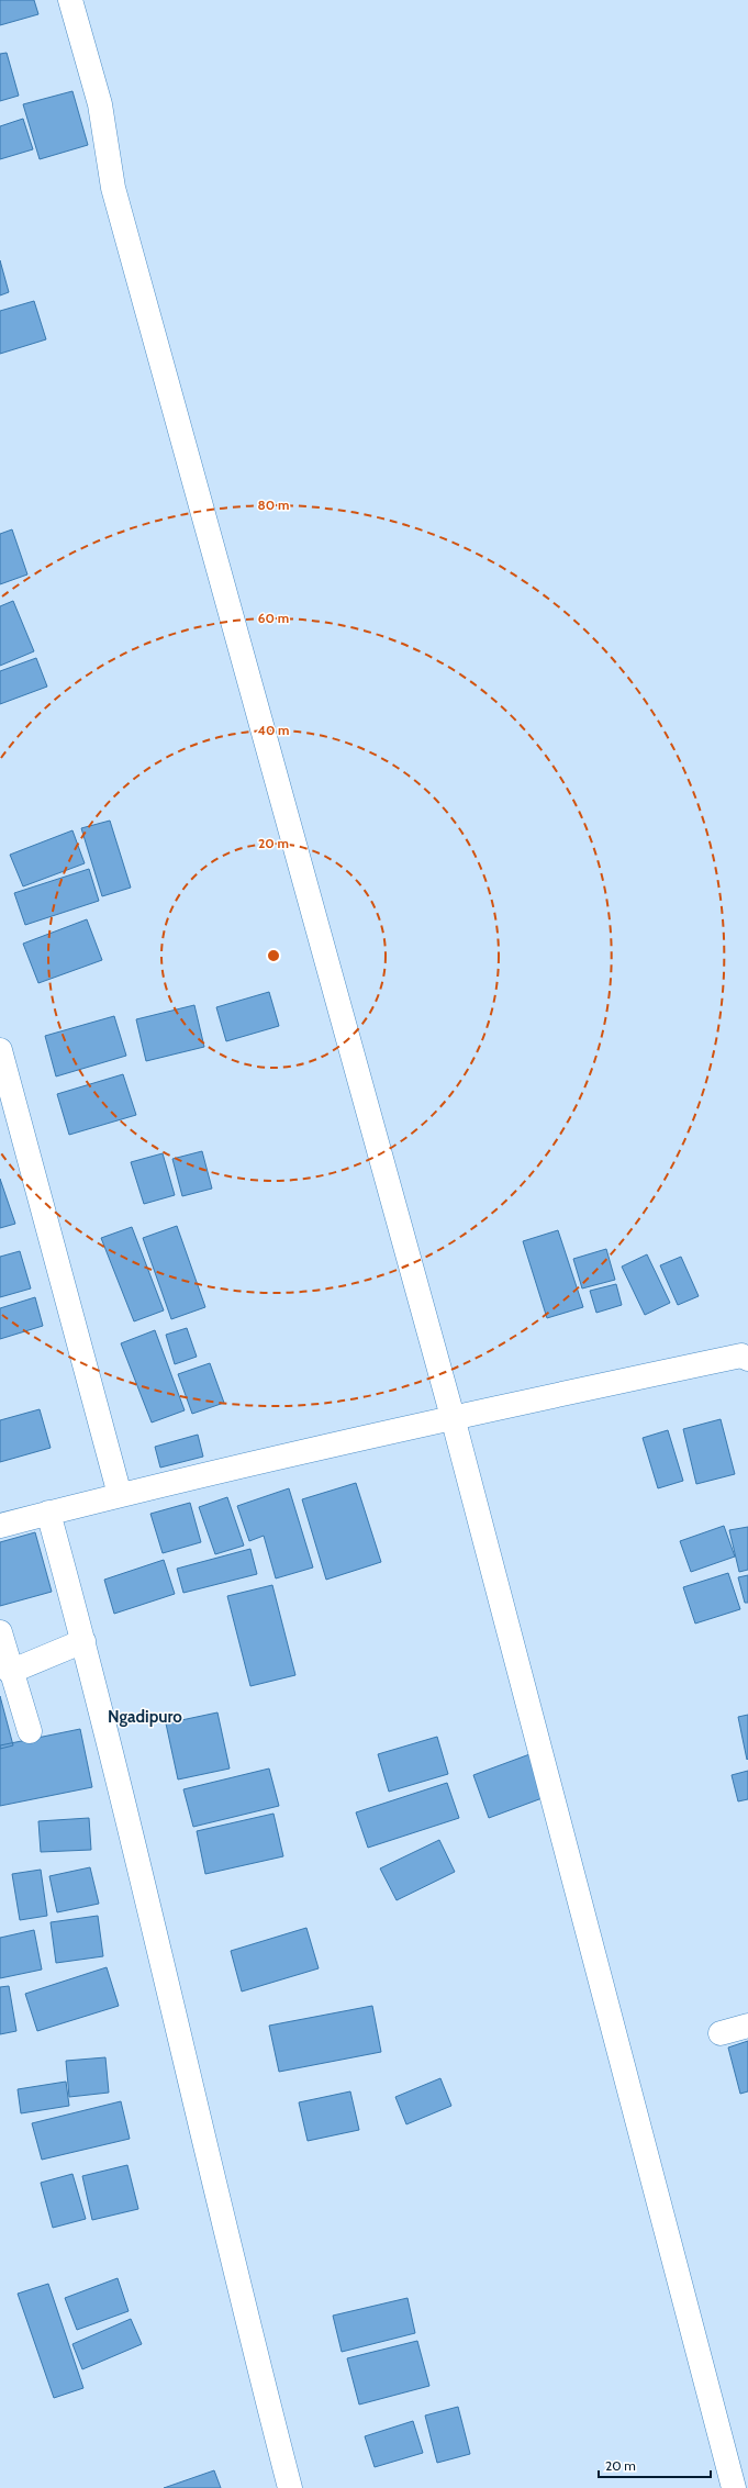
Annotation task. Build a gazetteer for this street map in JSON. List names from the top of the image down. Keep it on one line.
{"districts":["Ngadipuro"],"scale_bar":"20 m","rings":["80 m","60 m","40 m","20 m"]}
